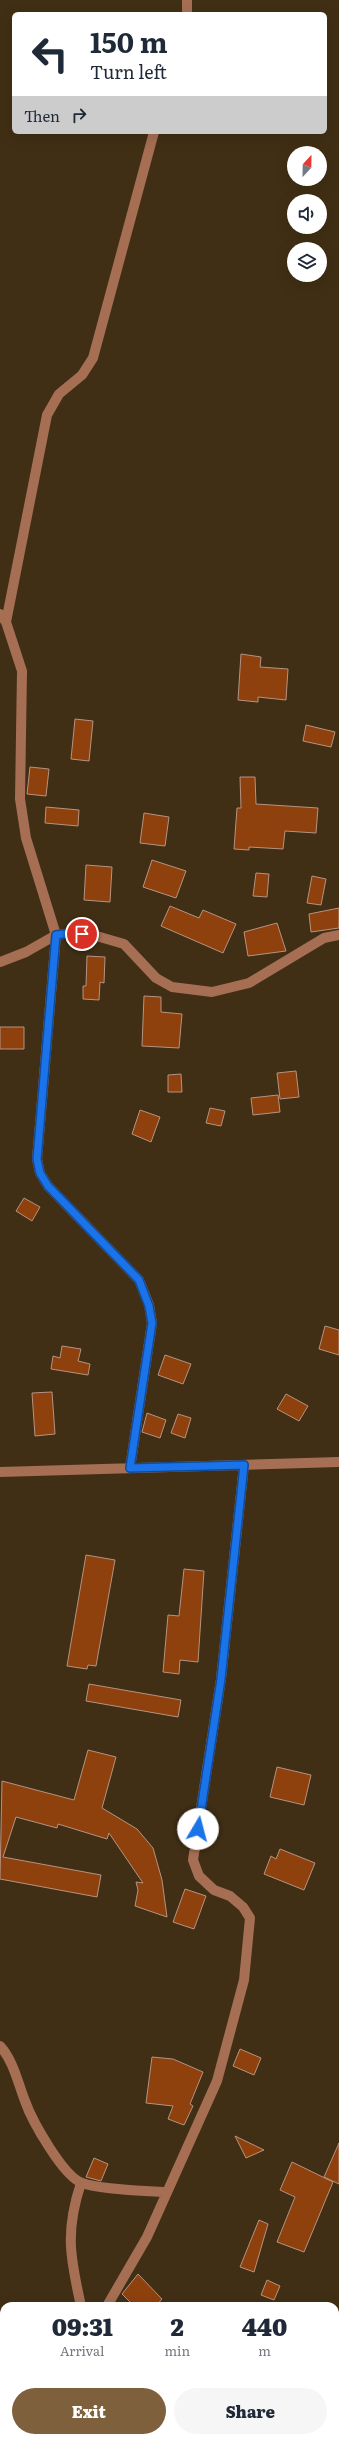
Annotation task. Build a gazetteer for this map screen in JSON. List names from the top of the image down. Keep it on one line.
{"north":"top","page":{"turn":["150 m","Turn left"],"then":"Then","eta":["09:31","Arrival","2","min","440","m"],"buttons":["Exit","Share"]}}
